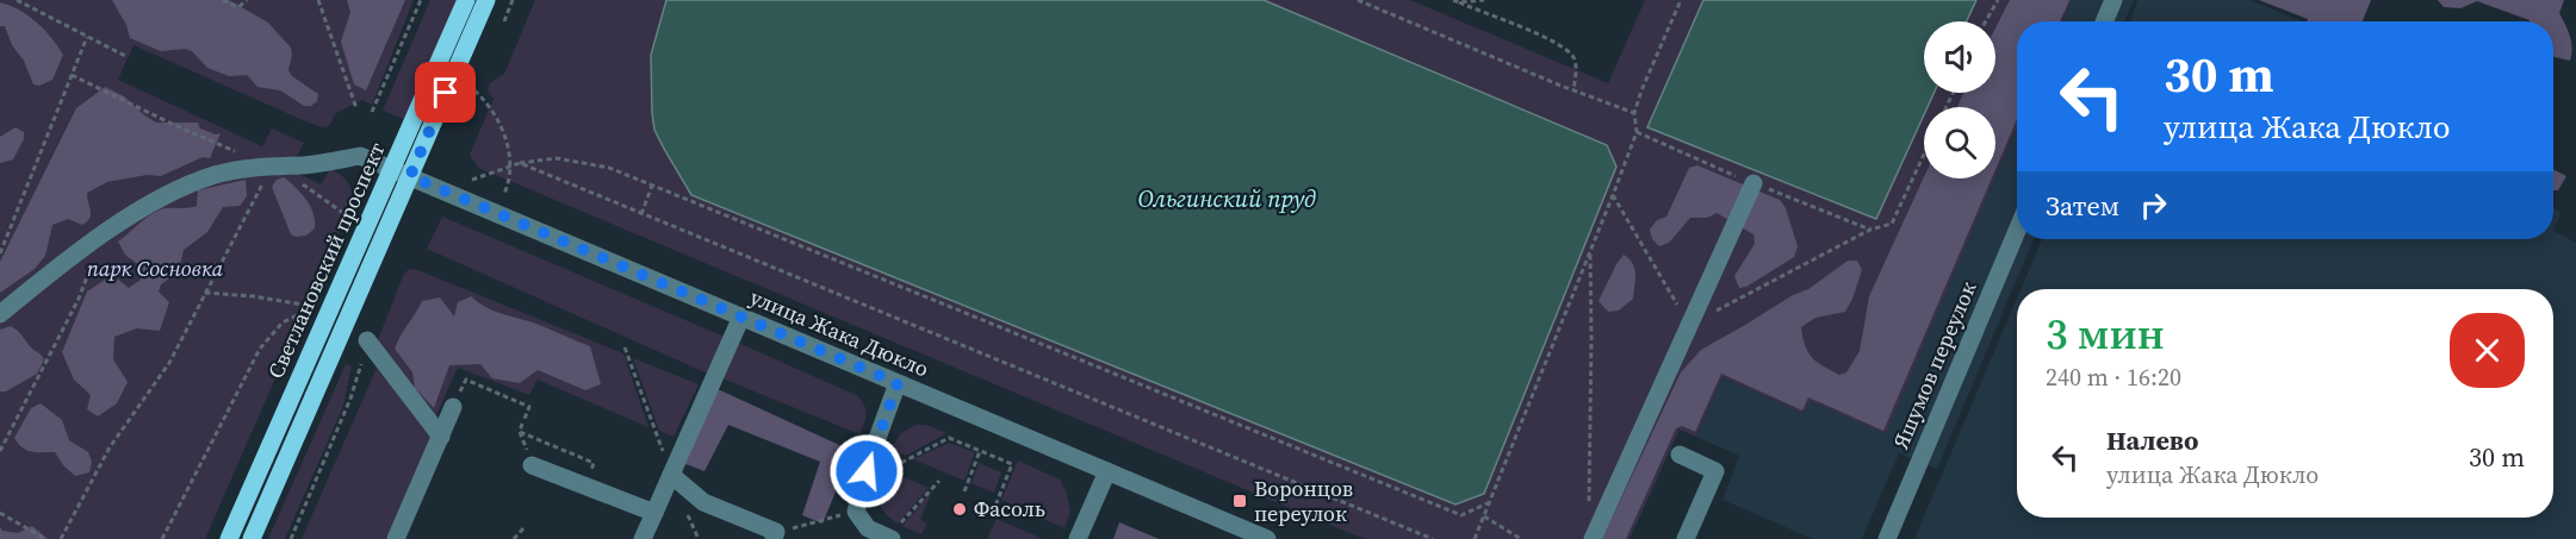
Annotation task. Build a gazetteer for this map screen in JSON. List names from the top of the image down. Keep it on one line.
{"streets":{"main road":["Светлановский проспект"],"street":["улица Жака Дюкло","Яшумов переулок"]},"crossings":[["Светлановский проспект","улица Жака Дюкло"]],"water":["Ольгинский пруд"],"parks":["парк Сосновка"],"places":{"transit":["Воронцов переулок"],"other":["Фасоль"]},"page":{"turn":["30 m","улица Жака Дюкло"],"then":"Затем","heading":["3 мин","240 m · 16:20"],"list":[{"name":"Налево","note":"улица Жака Дюкло","value":"30 m"}]}}
